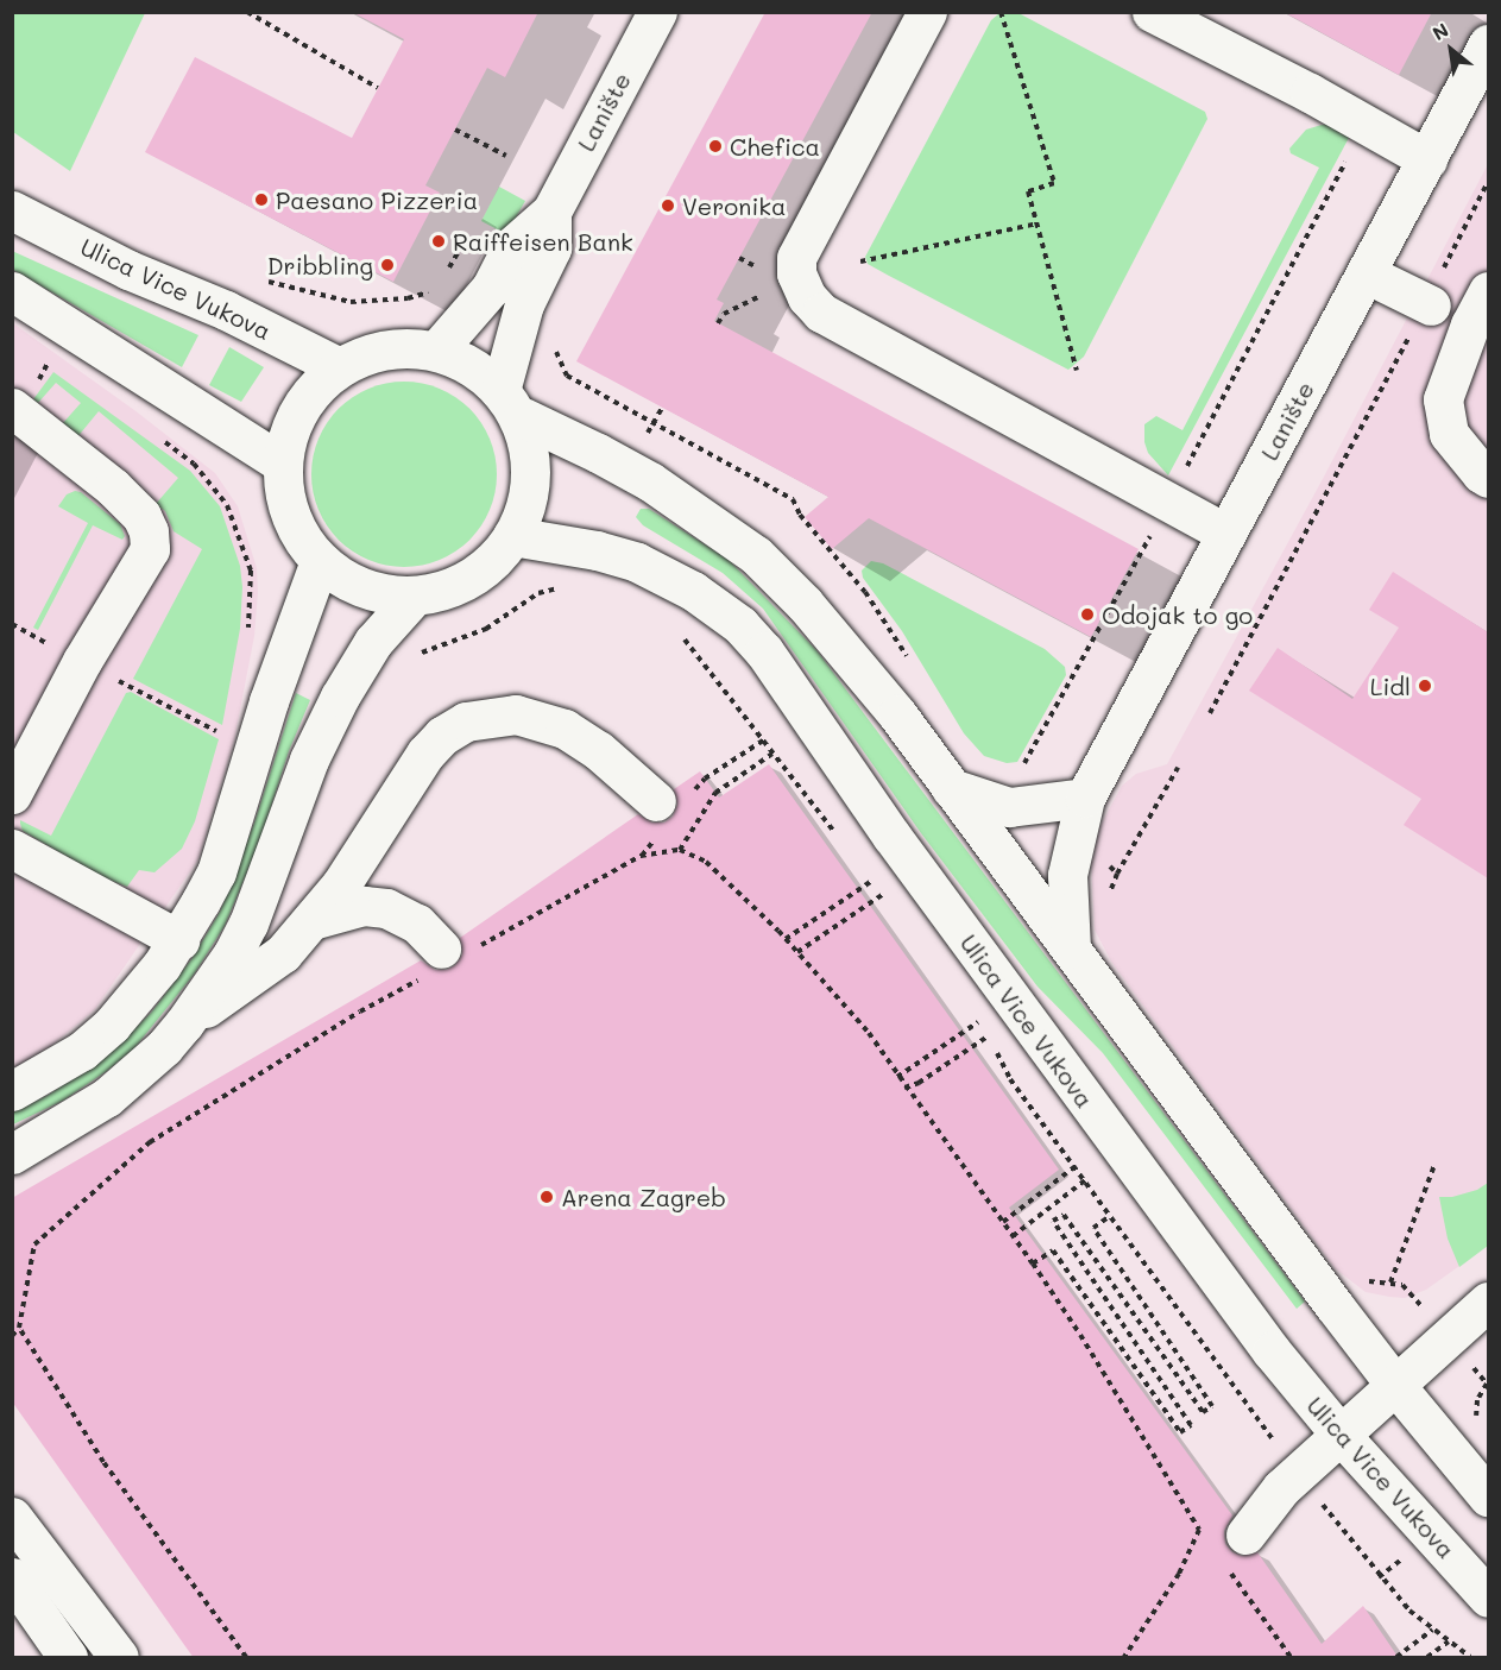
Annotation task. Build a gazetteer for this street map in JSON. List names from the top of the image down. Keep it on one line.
{"streets":{"street":["Lanište","Ulica Vice Vukova"]},"crossings":[["Lanište","Ulica Vice Vukova"]],"places":["Chefica","Paesano Pizzeria","Veronika","Raiffeisen Bank","Dribbling","Odojak to go","Lidl","Arena Zagreb"],"north":"top left"}
